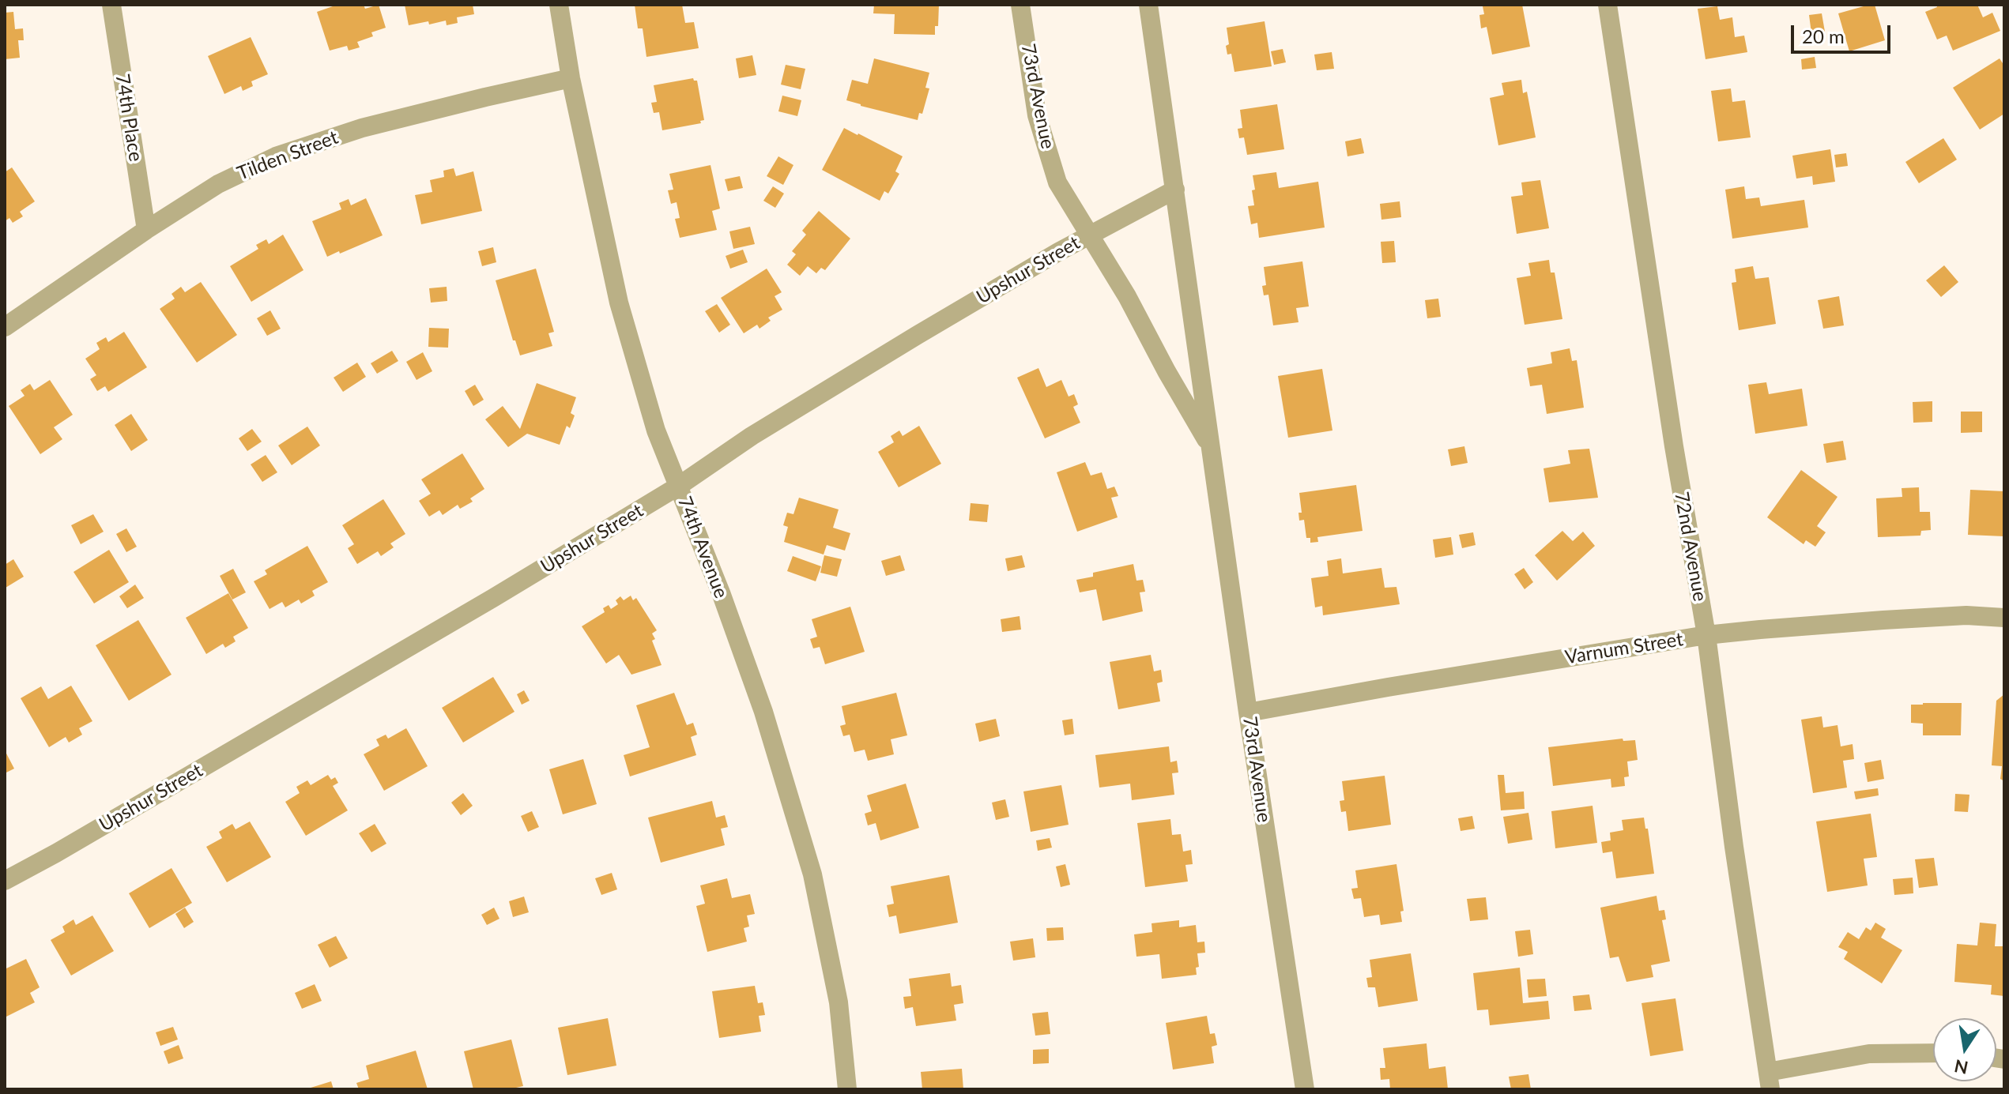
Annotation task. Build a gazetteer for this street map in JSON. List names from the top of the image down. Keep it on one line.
{"streets":{"street":["73rd Avenue","74th Place","Tilden Street","Upshur Street","72nd Avenue","74th Avenue","Varnum Street"]},"crossings":[["73rd Avenue","Upshur Street"],["73rd Avenue","Varnum Street"],["74th Place","Tilden Street"],["Tilden Street","74th Avenue"],["Upshur Street","74th Avenue"],["72nd Avenue","Varnum Street"]],"scale_bar":"20 m","north":"bottom"}
